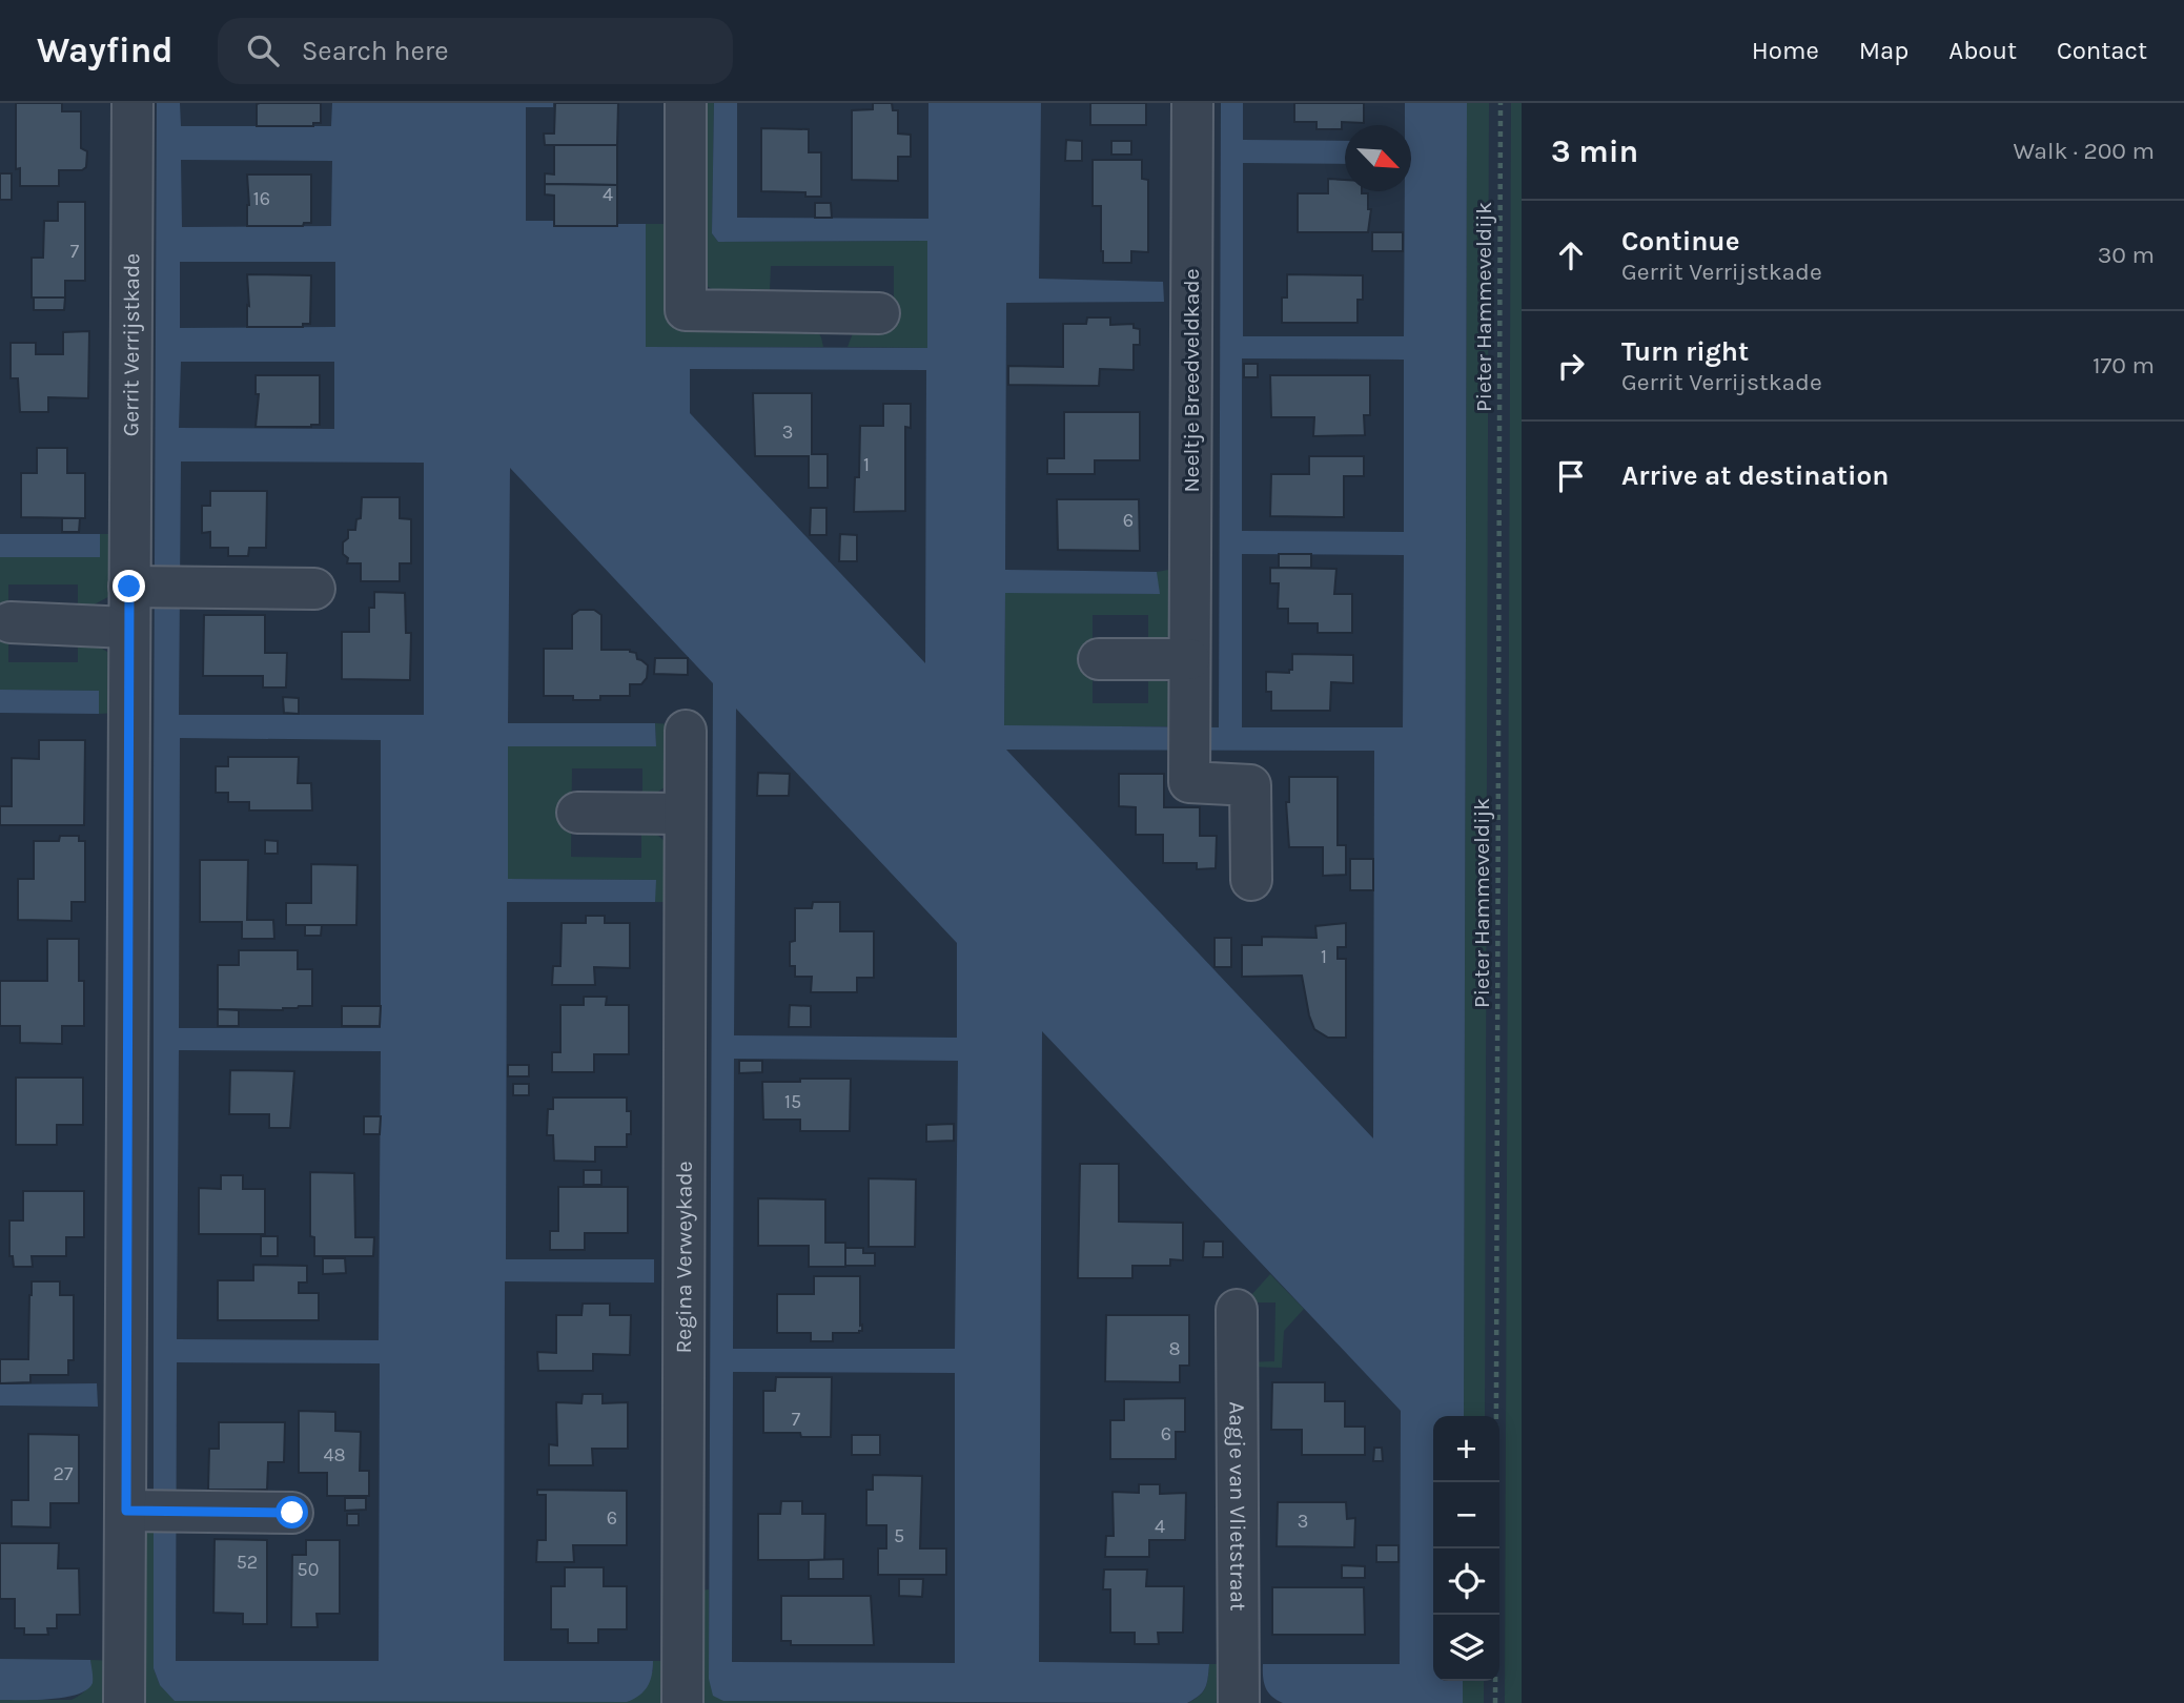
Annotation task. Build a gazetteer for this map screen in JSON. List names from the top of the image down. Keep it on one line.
{"streets":{"street":["Gerrit Verrijstkade","Neeltje Breedveldkade","Regina Verweykade","Aagje van Vlietstraat"],"path":["Pieter Hammeveldijk"]},"house_numbers":["4","16","7","3","1","6","1","15","8","7","6","48","27","6","3","4","5","52","50"],"north":"bottom right","page":{"header":"Wayfind","search":"Search here","nav":["Home","Map","About","Contact"],"heading":["3 min","Walk · 200 m"],"list":[["Continue","Gerrit Verrijstkade","30 m"],["Turn right","Gerrit Verrijstkade","170 m"],"Arrive at destination"],"map_buttons":["+","−"]}}
